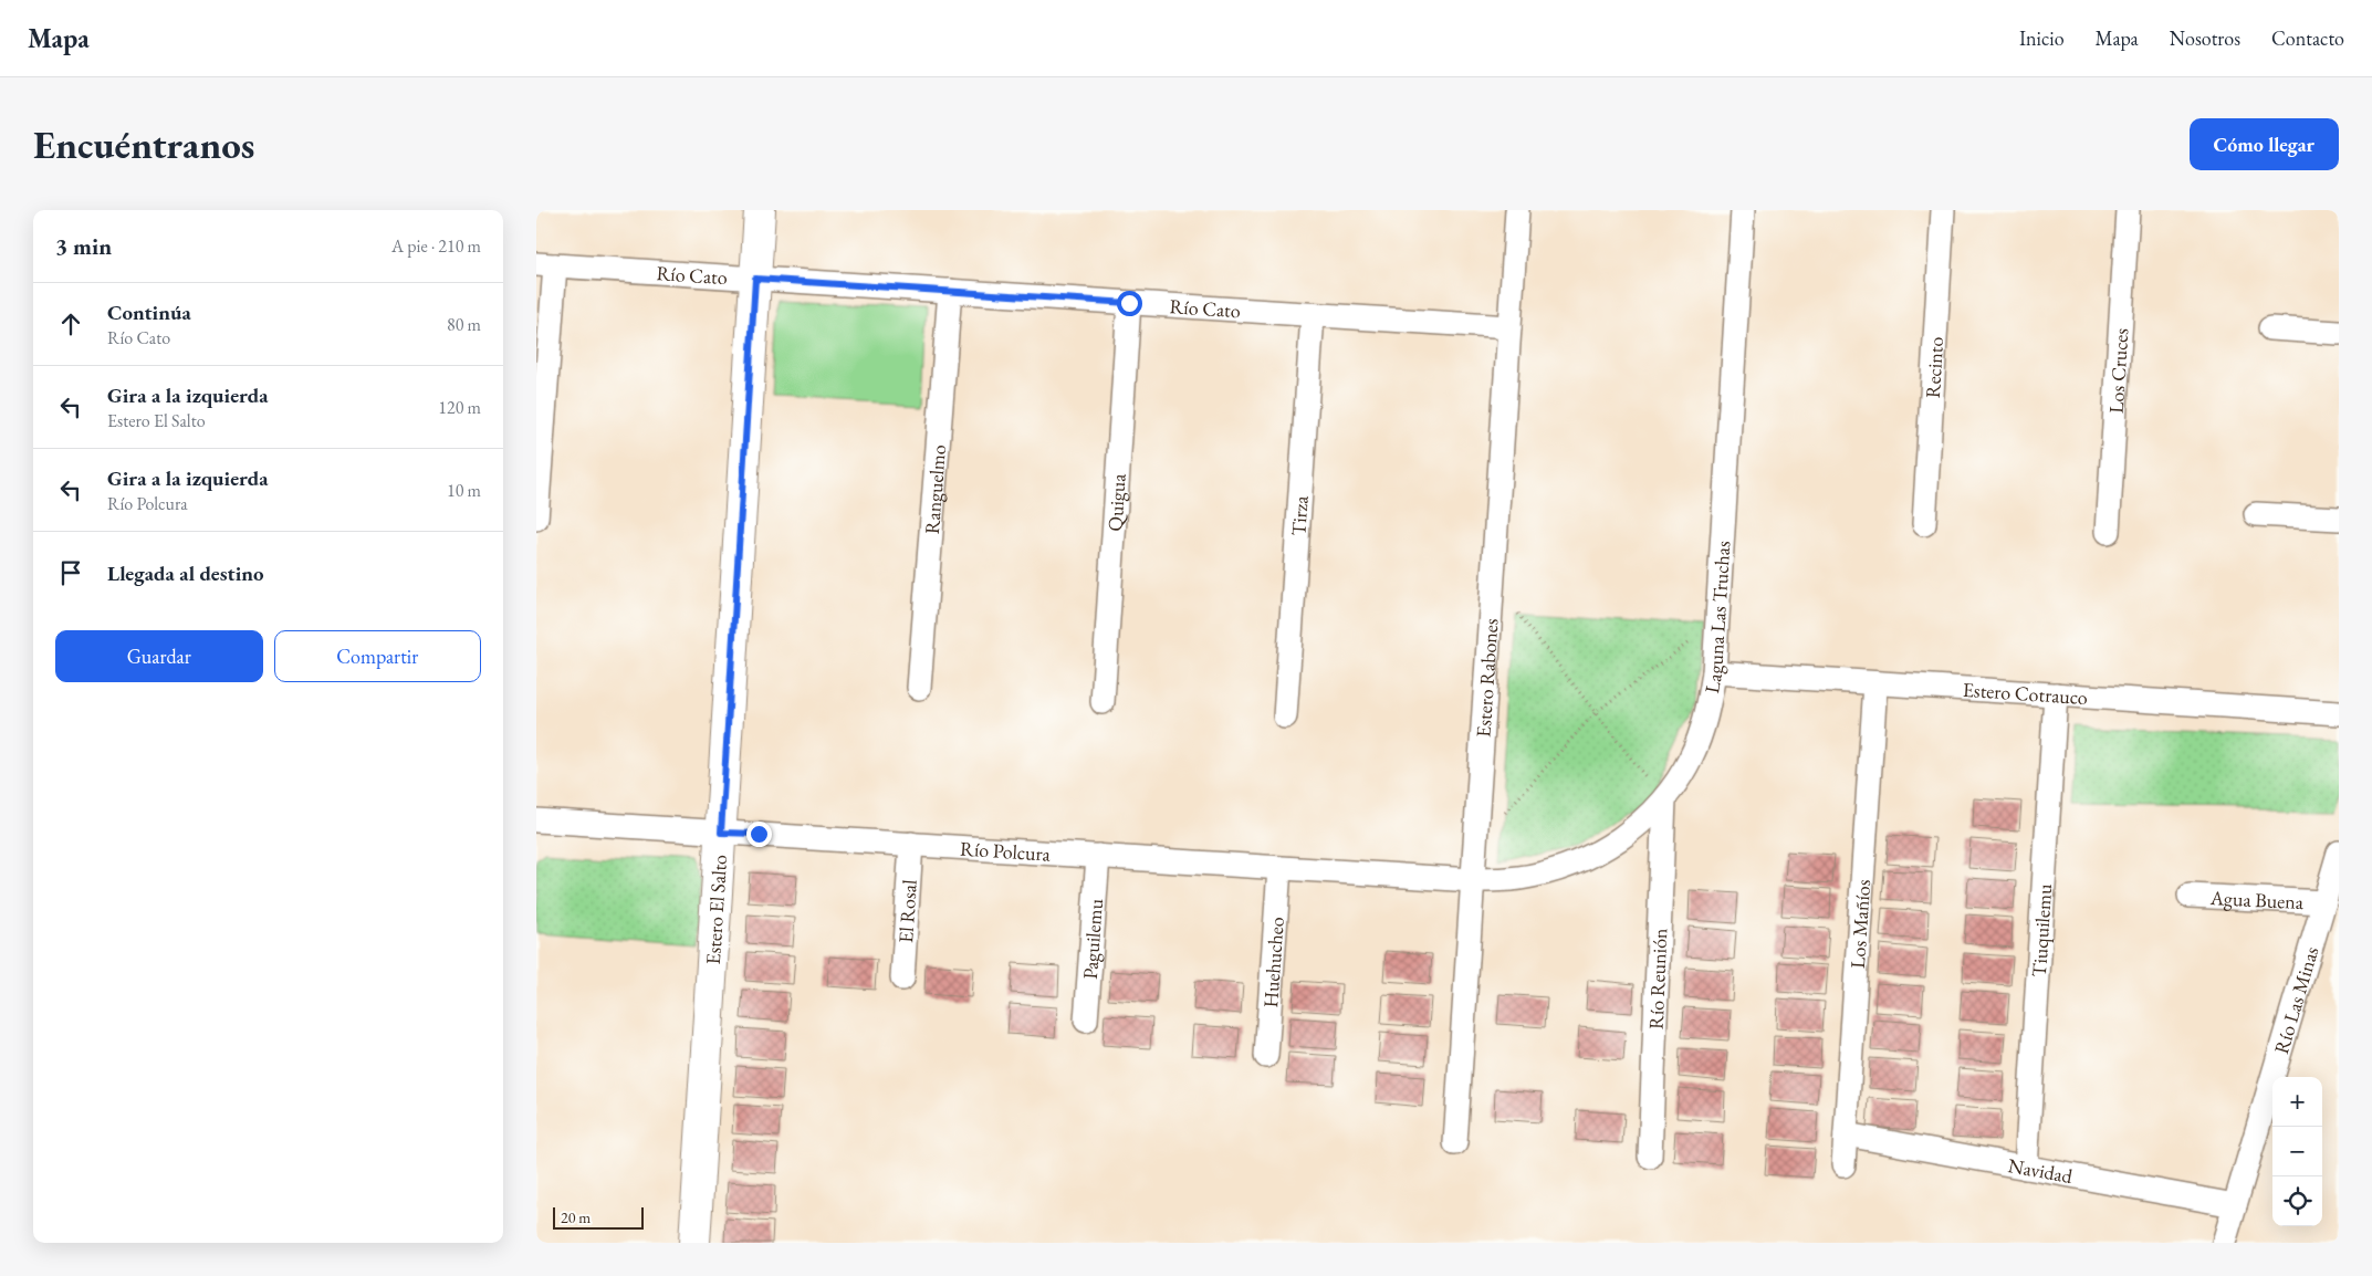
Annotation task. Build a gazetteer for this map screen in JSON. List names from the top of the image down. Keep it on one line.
{"streets":{"street":["Río Cato","Recinto","Los Cruces","Ranguelmo","Quigua","Tirza","Laguna Las Truchas","Estero Rabones","Estero Cotrauco","Río Polcura","Agua Buena","Estero El Salto","El Rosal","Los Mañíos","Tiuquilemu","Paguilemu","Huehucheo","Río Reunión","Río Las Minas","Navidad"]},"crossings":[["Río Cato","Ranguelmo"],["Río Cato","Quigua"],["Río Cato","Tirza"],["Río Cato","Estero Rabones"],["Río Cato","Estero El Salto"],["Laguna Las Truchas","Estero Rabones"],["Laguna Las Truchas","Estero Cotrauco"],["Laguna Las Truchas","Río Polcura"],["Laguna Las Truchas","Río Reunión"],["Estero Rabones","Río Polcura"],["Estero Cotrauco","Los Mañíos"],["Estero Cotrauco","Tiuquilemu"],["Río Polcura","Estero El Salto"],["Río Polcura","El Rosal"],["Río Polcura","Paguilemu"],["Río Polcura","Huehucheo"],["Agua Buena","Río Las Minas"],["Los Mañíos","Navidad"],["Tiuquilemu","Navidad"],["Río Las Minas","Navidad"]],"scale_bar":"20 m","page":{"header":"Mapa","nav":["Inicio","Mapa","Nosotros","Contacto"],"buttons":["Cómo llegar",["Guardar","Compartir"]],"title":"Encuéntranos","heading":["3 min","A pie · 210 m"],"list":[["Continúa","Río Cato","80 m"],["Gira a la izquierda","Estero El Salto","120 m"],["Gira a la izquierda","Río Polcura","10 m"],"Llegada al destino"],"map_buttons":["+","−"],"scale":"20 m"}}
